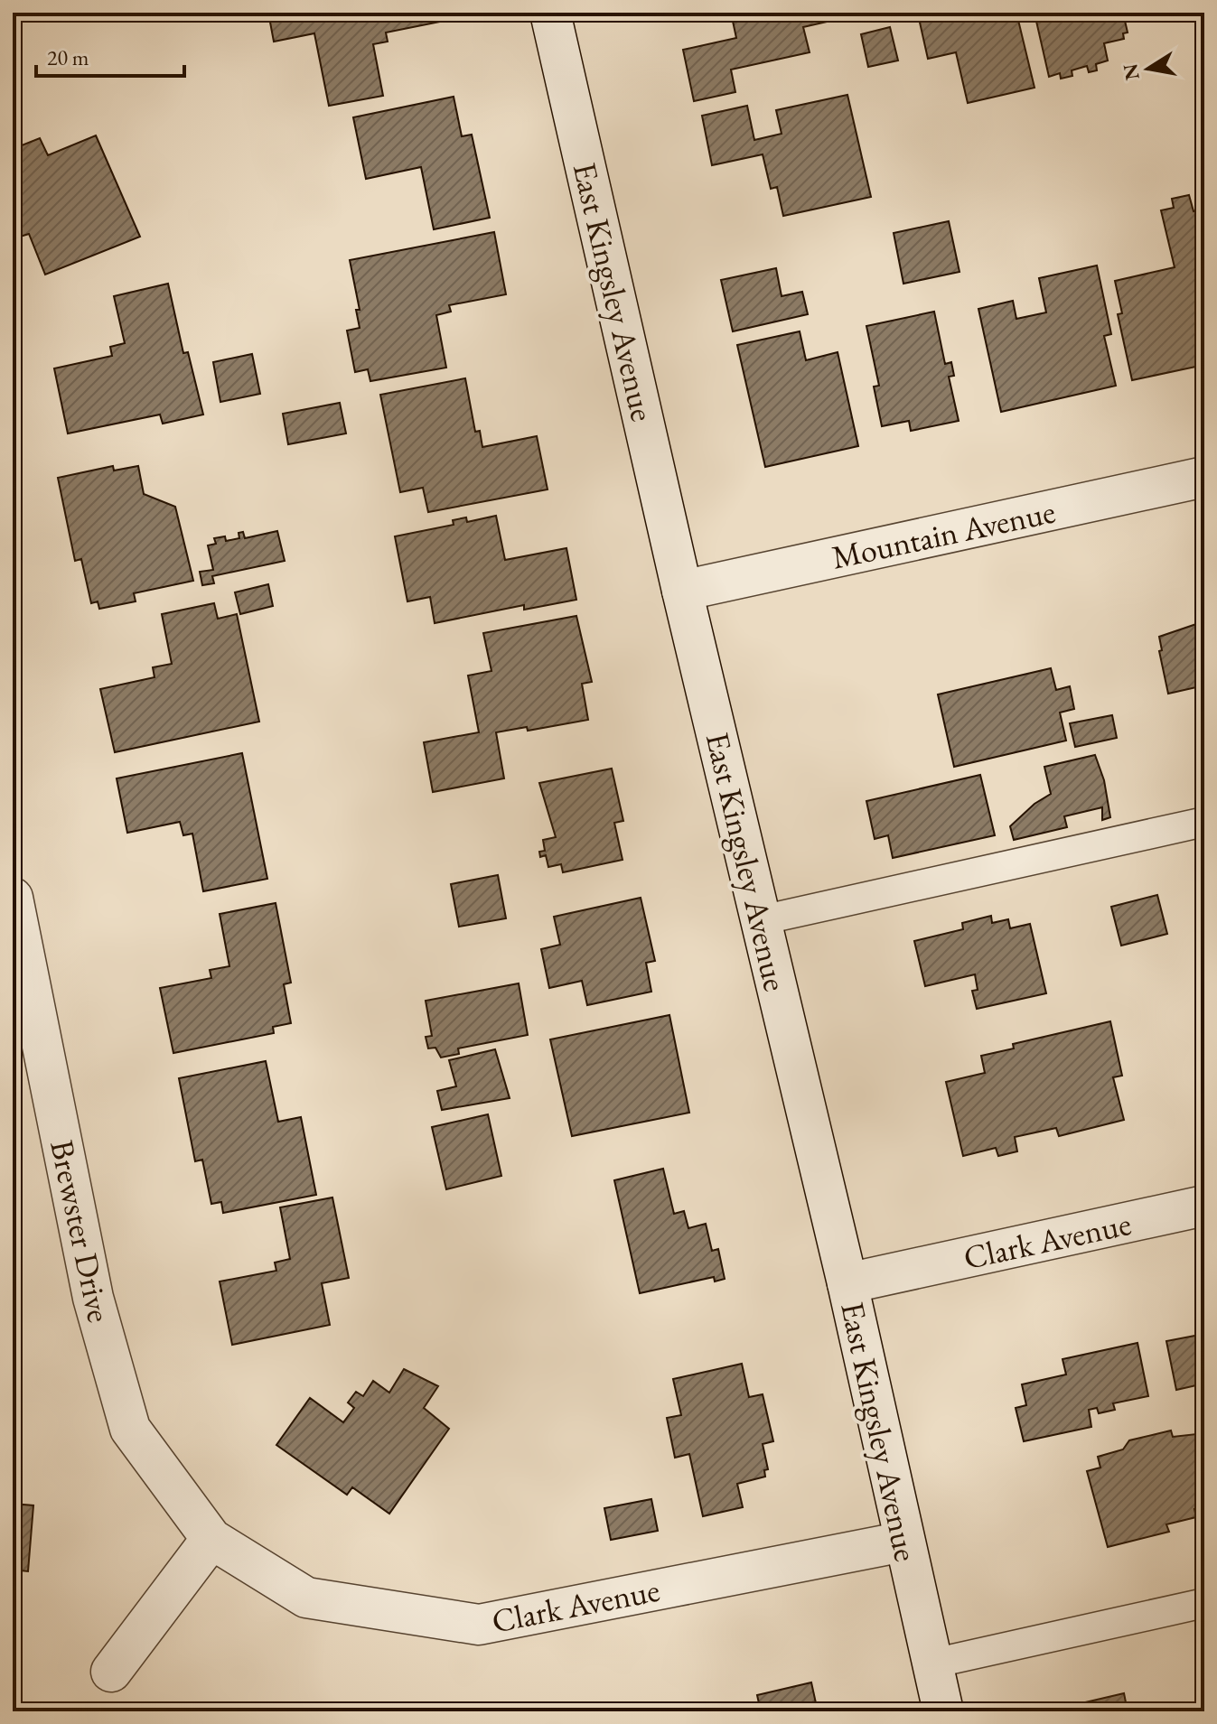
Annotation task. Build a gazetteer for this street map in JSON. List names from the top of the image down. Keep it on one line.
{"streets":{"street":["East Kingsley Avenue","Mountain Avenue","Brewster Drive","Clark Avenue"]},"crossings":[["East Kingsley Avenue","Mountain Avenue"],["East Kingsley Avenue","Clark Avenue"],["Brewster Drive","Clark Avenue"]],"scale_bar":"20 m","north":"left"}
